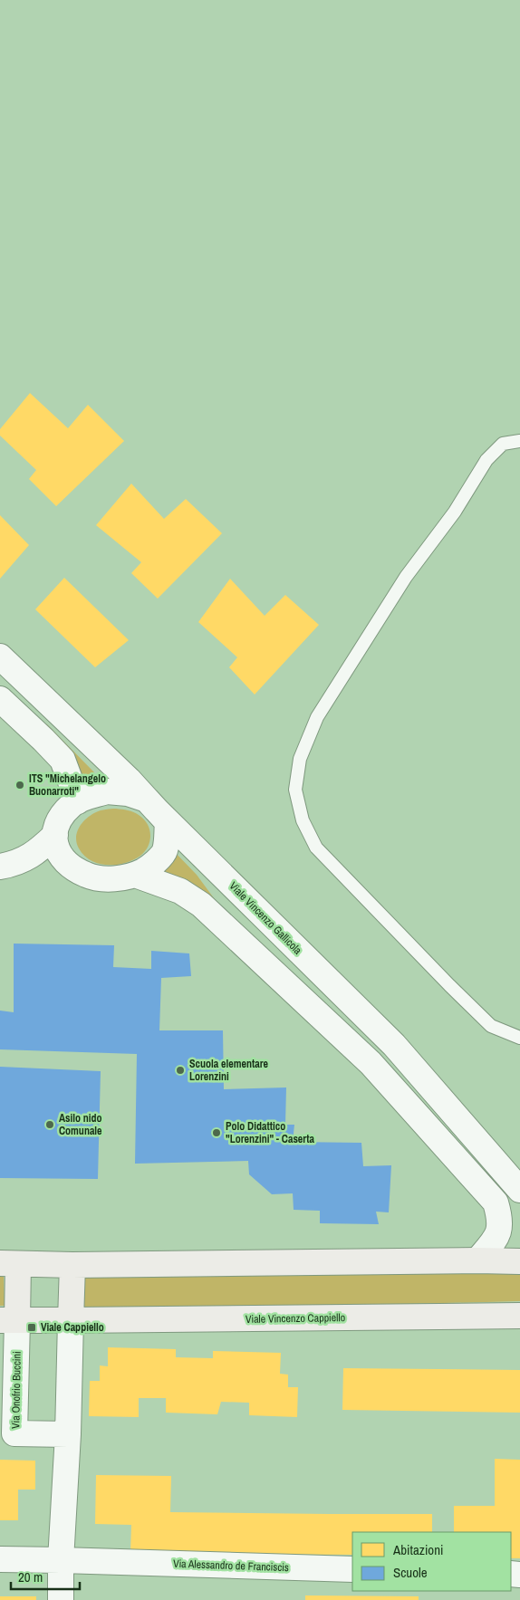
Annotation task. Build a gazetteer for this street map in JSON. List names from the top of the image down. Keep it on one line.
{"streets":{"street":["Viale Vincenzo Gallicola","Viale Vincenzo Cappiello","Via Onofrio Buccini","Via Alessandro de Franciscis"]},"crossings":[["Viale Vincenzo Cappiello","Via Onofrio Buccini"]],"places":{"other":["ITS \"Michelangelo Buonarroti\"","Scuola elementare Lorenzini","Asilo nido Comunale","Polo Didattico \"Lorenzini\" - Caserta"],"transit":["Viale Cappiello"]},"legend":["Abitazioni","Scuole"],"scale_bar":"20 m"}
